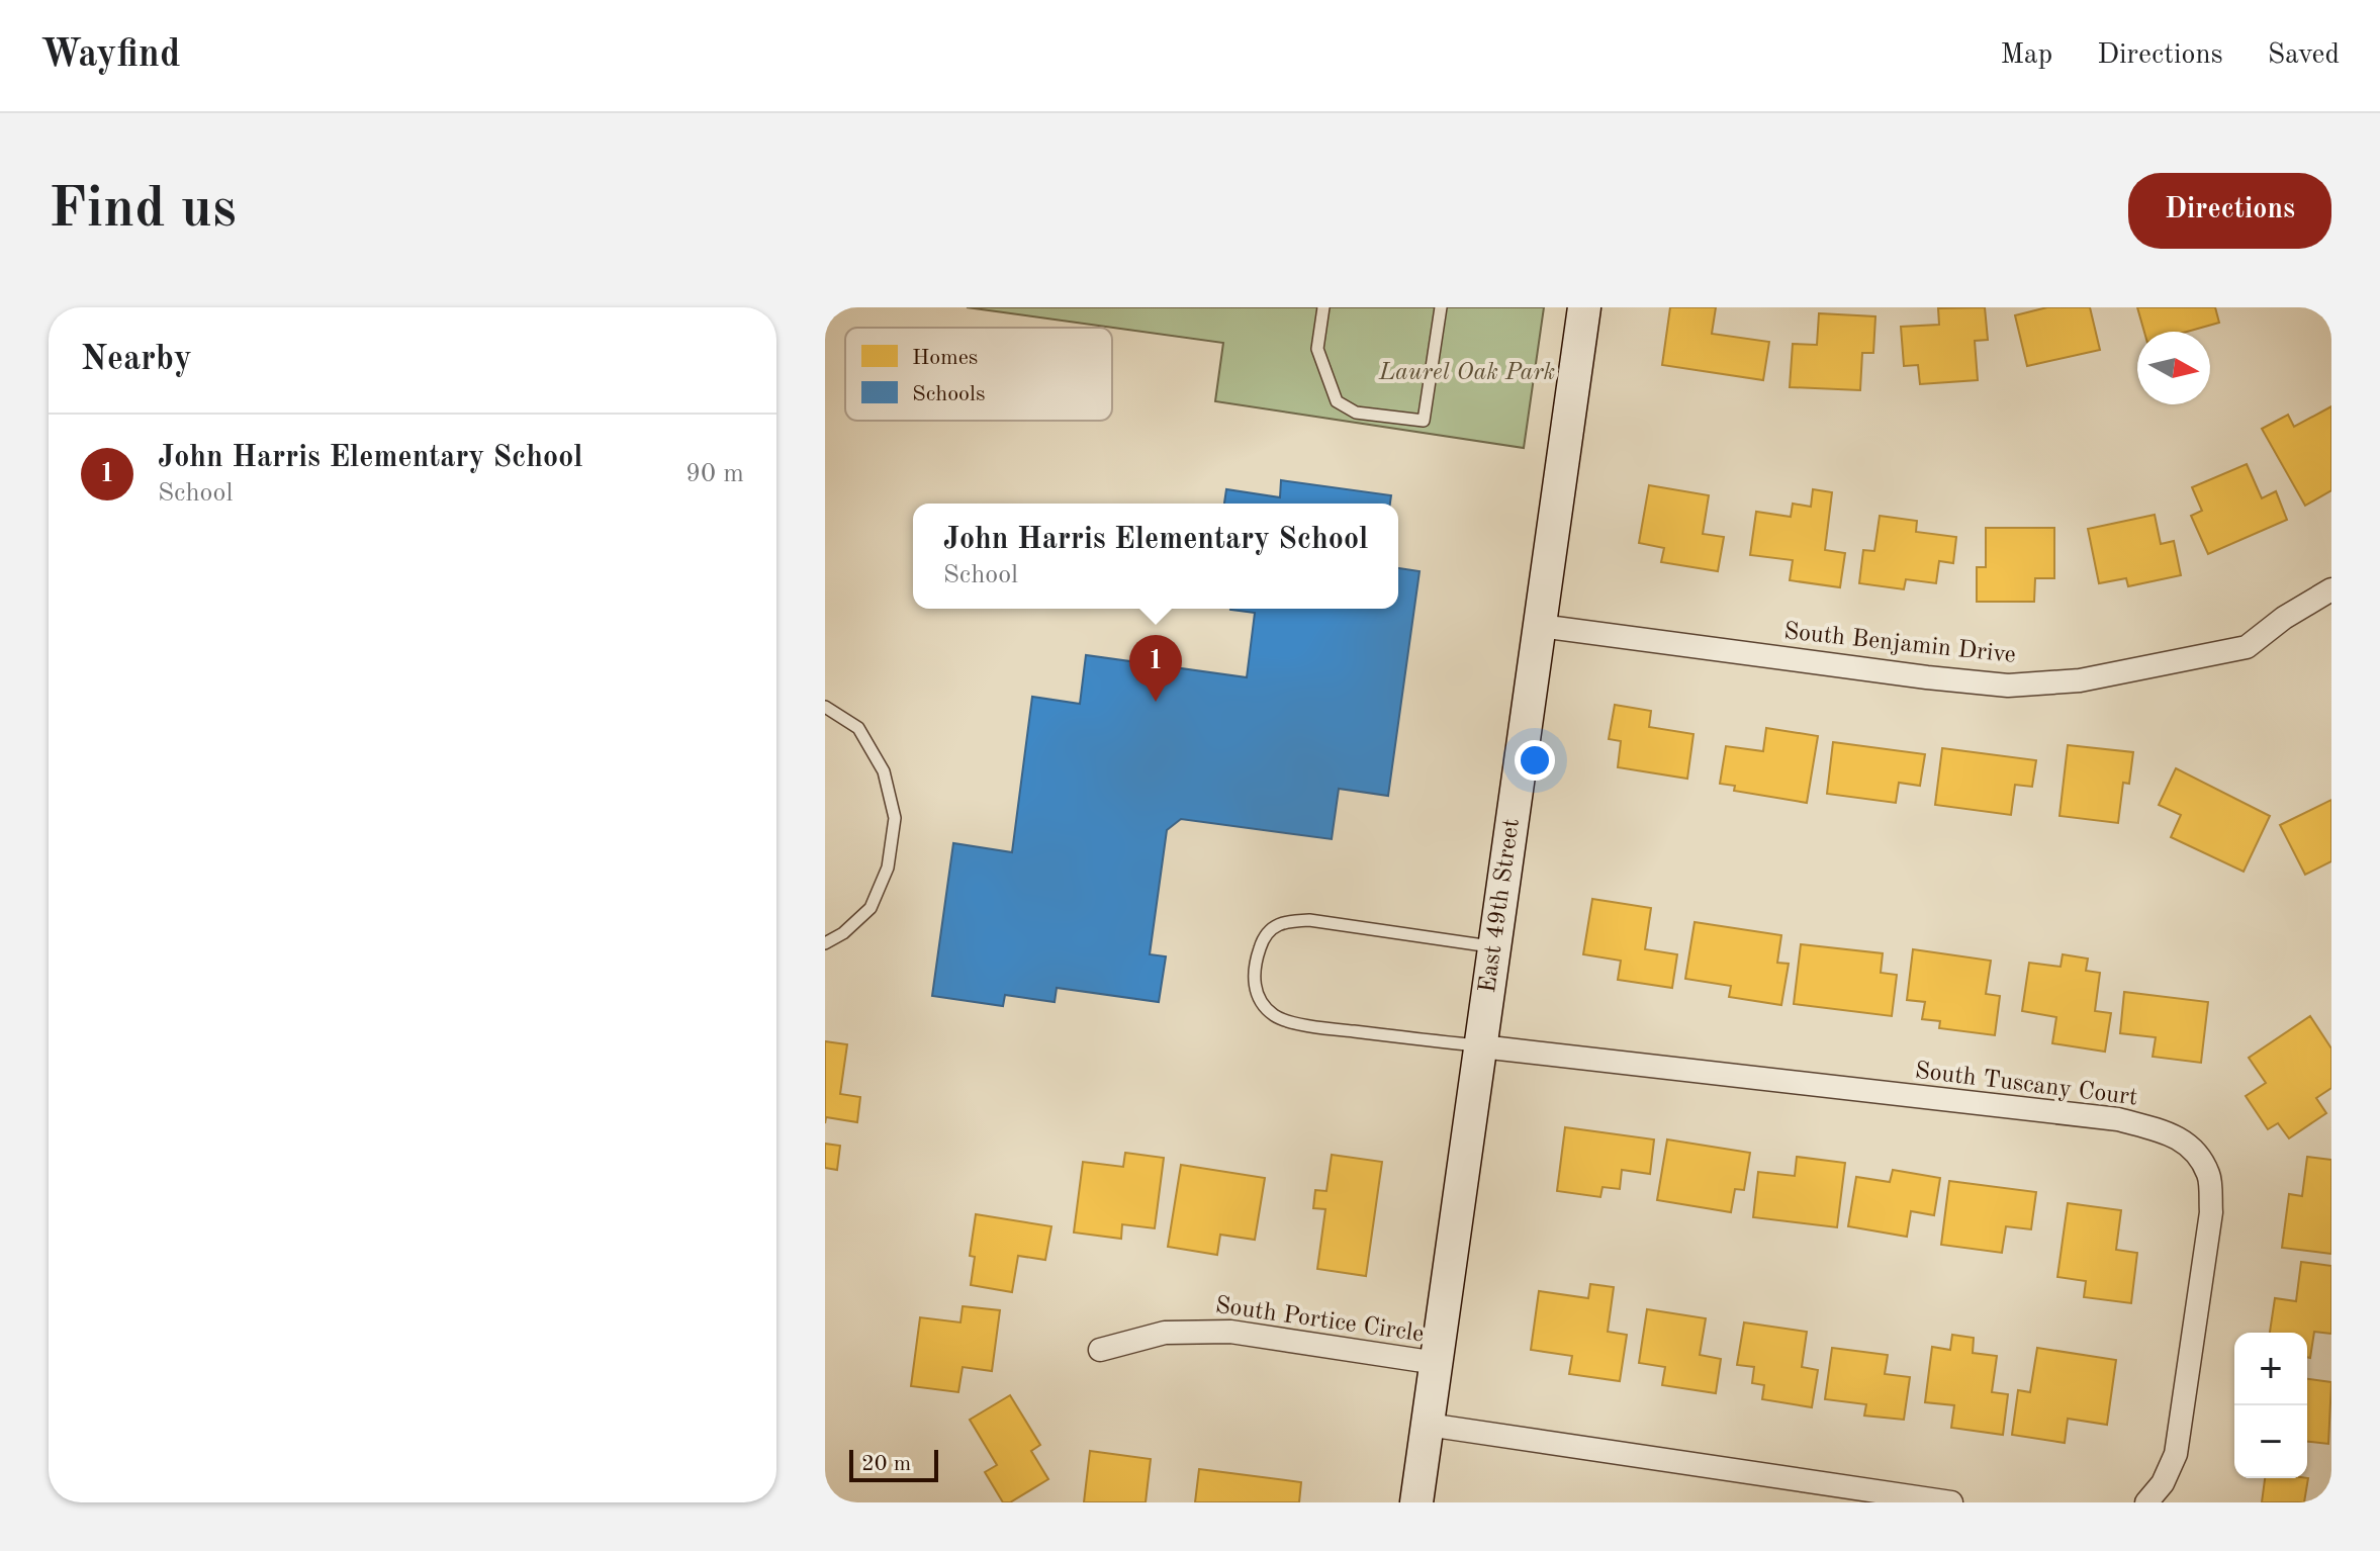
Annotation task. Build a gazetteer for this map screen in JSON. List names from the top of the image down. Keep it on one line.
{"streets":{"street":["South Benjamin Drive","East 49th Street","South Tuscany Court","South Portice Circle"]},"crossings":[["South Benjamin Drive","East 49th Street"],["East 49th Street","South Tuscany Court"],["East 49th Street","South Portice Circle"]],"parks":["Laurel Oak Park"],"legend":["Homes","Schools"],"scale_bar":"20 m","north":"right","page":{"header":"Wayfind","nav":["Map","Directions","Saved"],"buttons":"Directions","title":"Find us","heading":"Nearby","list":[{"mark":"1","name":"John Harris Elementary School","note":"School","value":"90 m"}],"popup":["John Harris Elementary School","School"],"pins":"1","map_buttons":["+","−"],"scale":"20 m"}}
